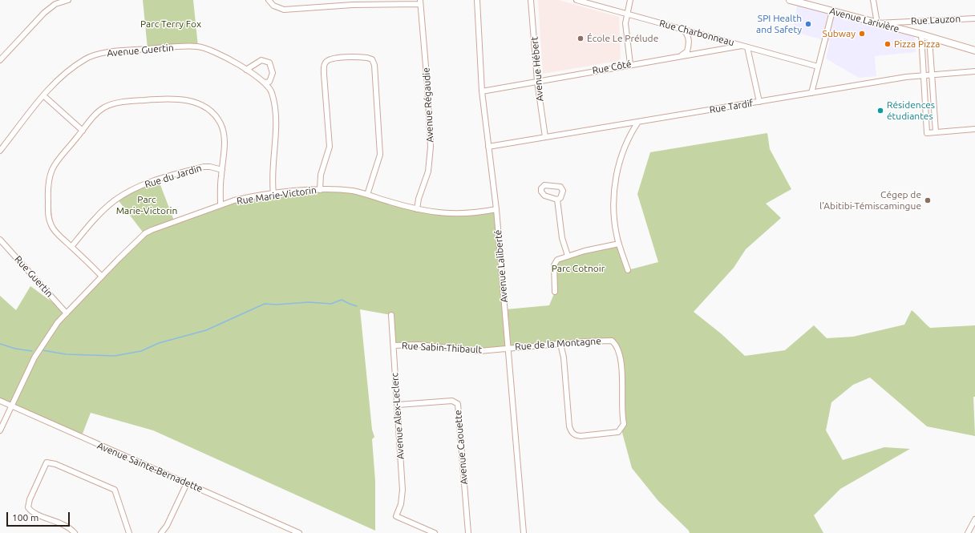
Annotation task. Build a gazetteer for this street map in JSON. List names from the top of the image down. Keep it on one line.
{"streets":{"main road":["Avenue Larivière"],"street":["Rue Lauzon","Rue Charbonneau","Avenue Guertin","Rue Côté","Avenue Hébert","Avenue Régaudie","Rue Tardif","Rue du Jardin","Rue Marie-Victorin","Avenue Laliberté","Rue Guertin","Rue de la Montagne","Rue Sabin-Thibault","Avenue Alex-Leclerc","Avenue Caouette","Avenue Sainte-Bernadette"]},"crossings":[["Avenue Larivière","Rue Lauzon"],["Rue Charbonneau","Rue Côté"],["Avenue Guertin","Rue Marie-Victorin"],["Rue Côté","Avenue Hébert"],["Rue Côté","Avenue Laliberté"],["Avenue Hébert","Rue Tardif"],["Avenue Régaudie","Rue Marie-Victorin"],["Rue Tardif","Avenue Laliberté"],["Rue Marie-Victorin","Avenue Laliberté"],["Rue Marie-Victorin","Rue Guertin"],["Rue Marie-Victorin","Avenue Sainte-Bernadette"],["Avenue Laliberté","Rue de la Montagne"],["Avenue Laliberté","Rue Sabin-Thibault"],["Rue de la Montagne","Rue Sabin-Thibault"],["Rue Sabin-Thibault","Avenue Alex-Leclerc"],["Avenue Alex-Leclerc","Avenue Caouette"]],"parks":["Parc Terry Fox","Parc Marie-Victorin","Parc Cotnoir"],"places":["SPI Health and Safety","Subway","École Le Prélude","Pizza Pizza","Résidences étudiantes","Cégep de l'Abitibi-Témiscamingue"],"scale_bar":"100 m"}
